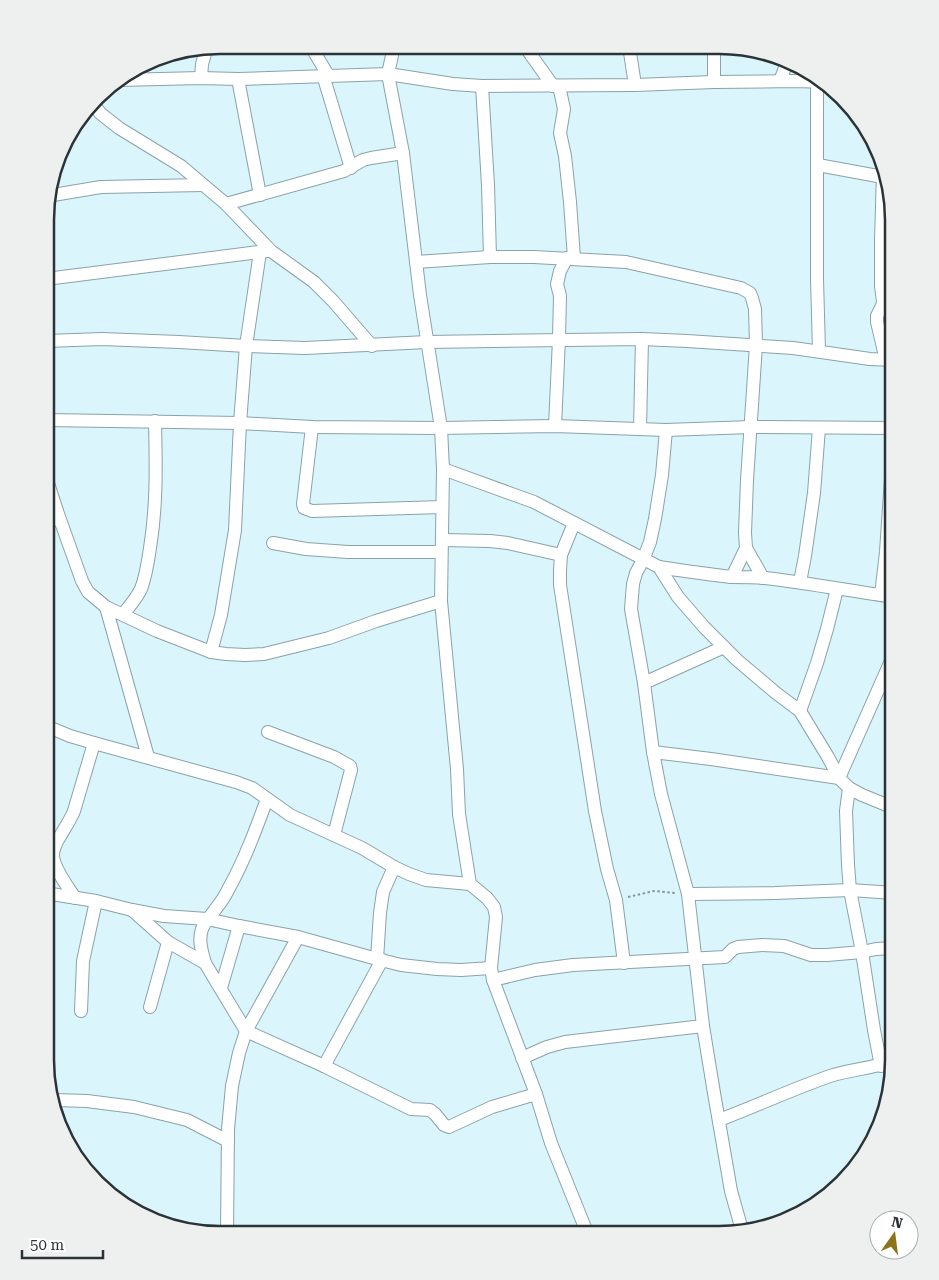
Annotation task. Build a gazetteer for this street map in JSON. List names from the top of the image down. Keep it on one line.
{"scale_bar":"50 m","north":"top"}
